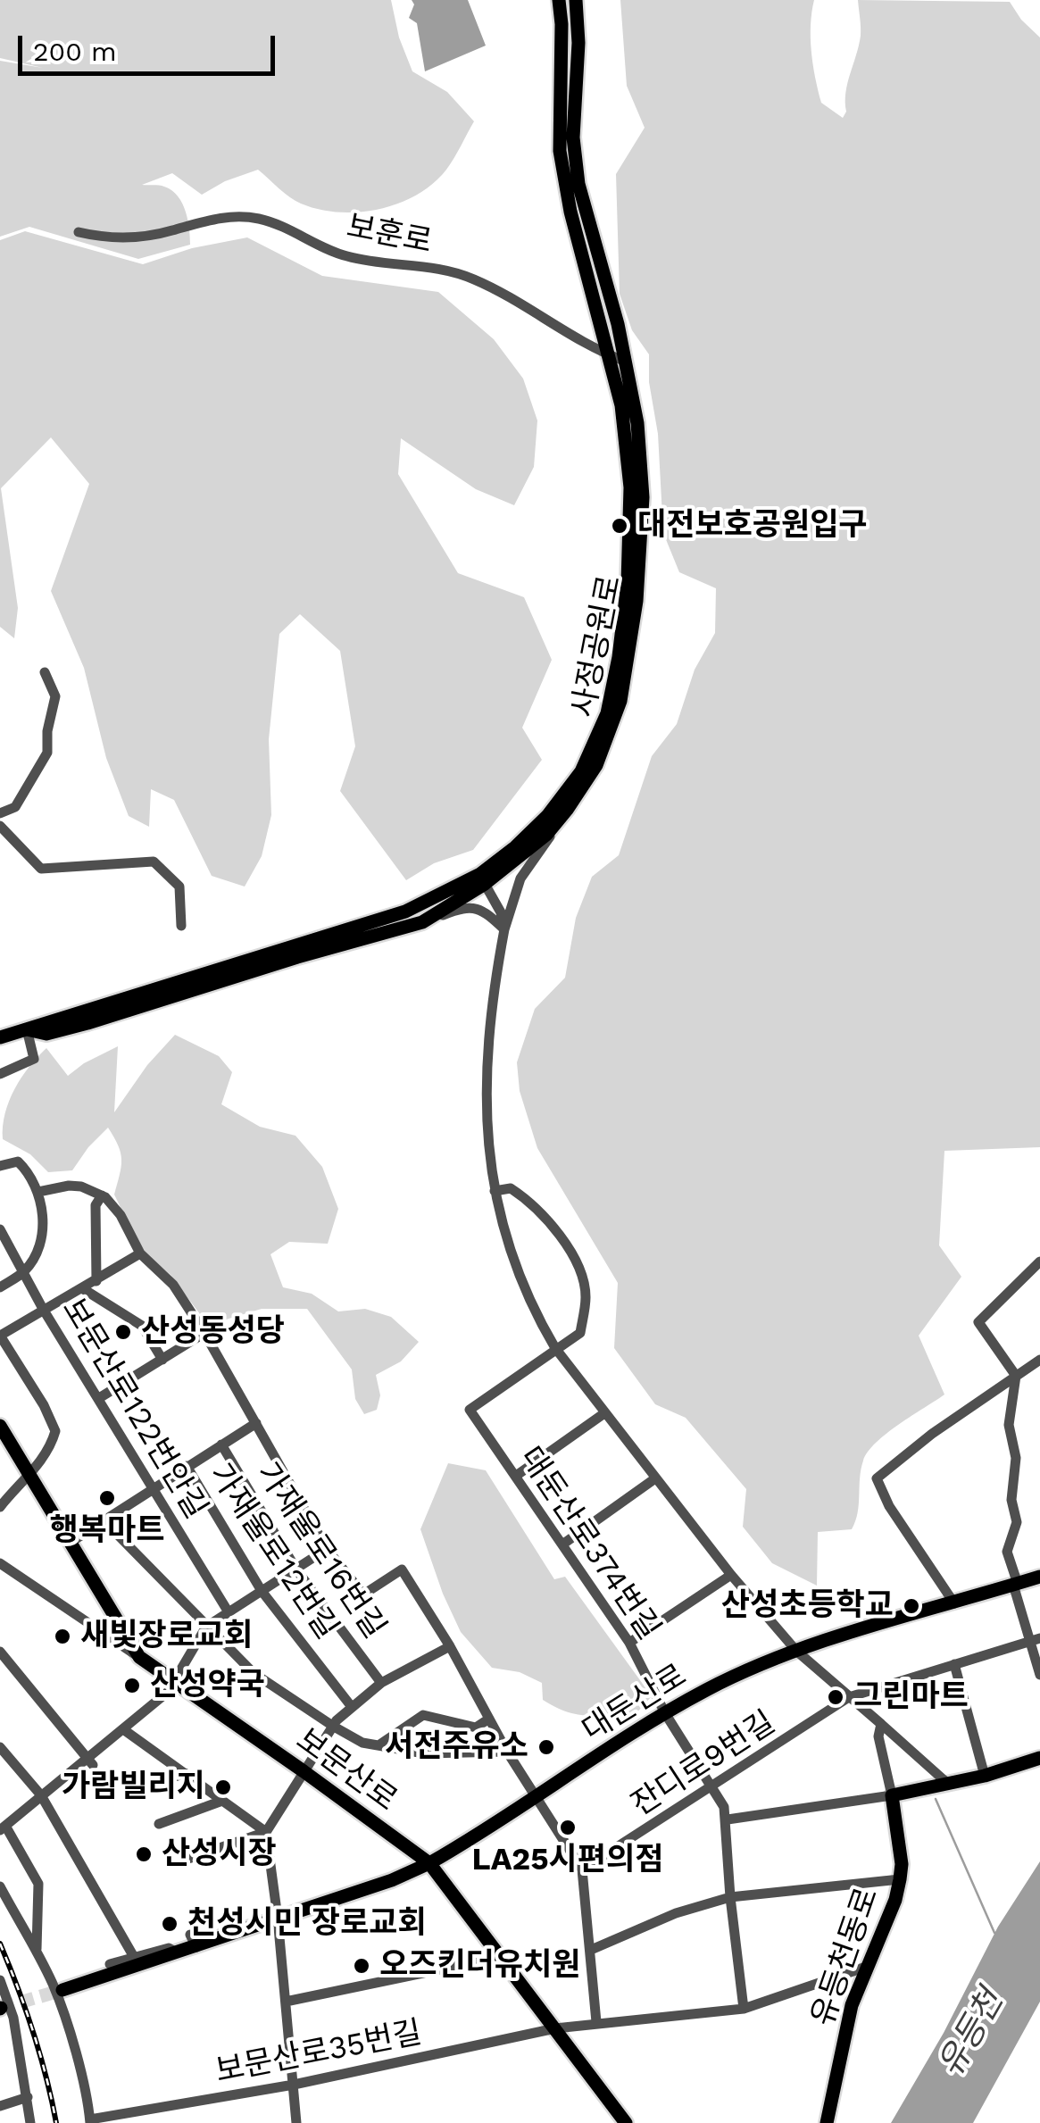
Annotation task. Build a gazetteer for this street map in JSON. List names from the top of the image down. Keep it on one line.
{"streets":{"main road":["사정공원로","대둔산로","보문산로","유등천동로"],"street":["보훈로","보문산로122번안길","대둔산로374번길","가재울로16번길","가재울로12번길","잔디로9번길","보문산로35번길"]},"crossings":[["보훈로","사정공원로"],["대둔산로374번길","대둔산로"],["대둔산로374번길","잔디로9번길"],["대둔산로374번길","보문산로35번길"],["대둔산로","보문산로"],["보문산로","보문산로35번길"],["유등천동로","보문산로35번길"]],"water":["유등천"],"places":["대전보호공원입구","산성동성당","행복마트","산성초등학교","새빛장로교회","산성약국","그린마트","서전주유소","가람빌리지","LA25시편의점","산성시장","천성시민 장로교회","오즈킨더유치원"],"scale_bar":"200 m"}
